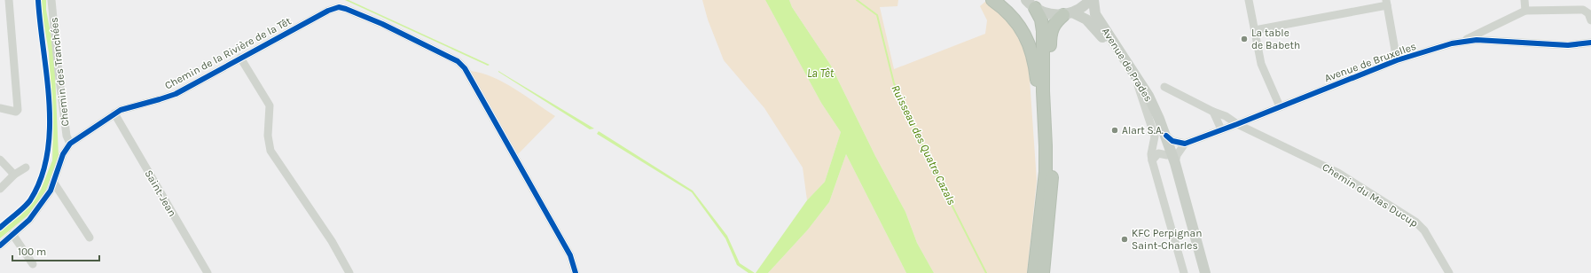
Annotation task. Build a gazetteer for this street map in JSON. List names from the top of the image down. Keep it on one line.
{"streets":{"main road":["Avenue de Prades"],"street":["Chemin de la Rivière de la Têt","Avenue de Bruxelles","Chemin des Tranchées","Saint-Jean","Chemin du Mas Ducup"]},"crossings":[["Chemin de la Rivière de la Têt","Chemin des Tranchées"],["Chemin de la Rivière de la Têt","Saint-Jean"],["Avenue de Bruxelles","Chemin du Mas Ducup"]],"water":["La Têt","Ruisseau des Quatre Cazals"],"places":["La table de Babeth","Alart S.A.","KFC Perpignan Saint-Charles"],"scale_bar":"100 m"}
